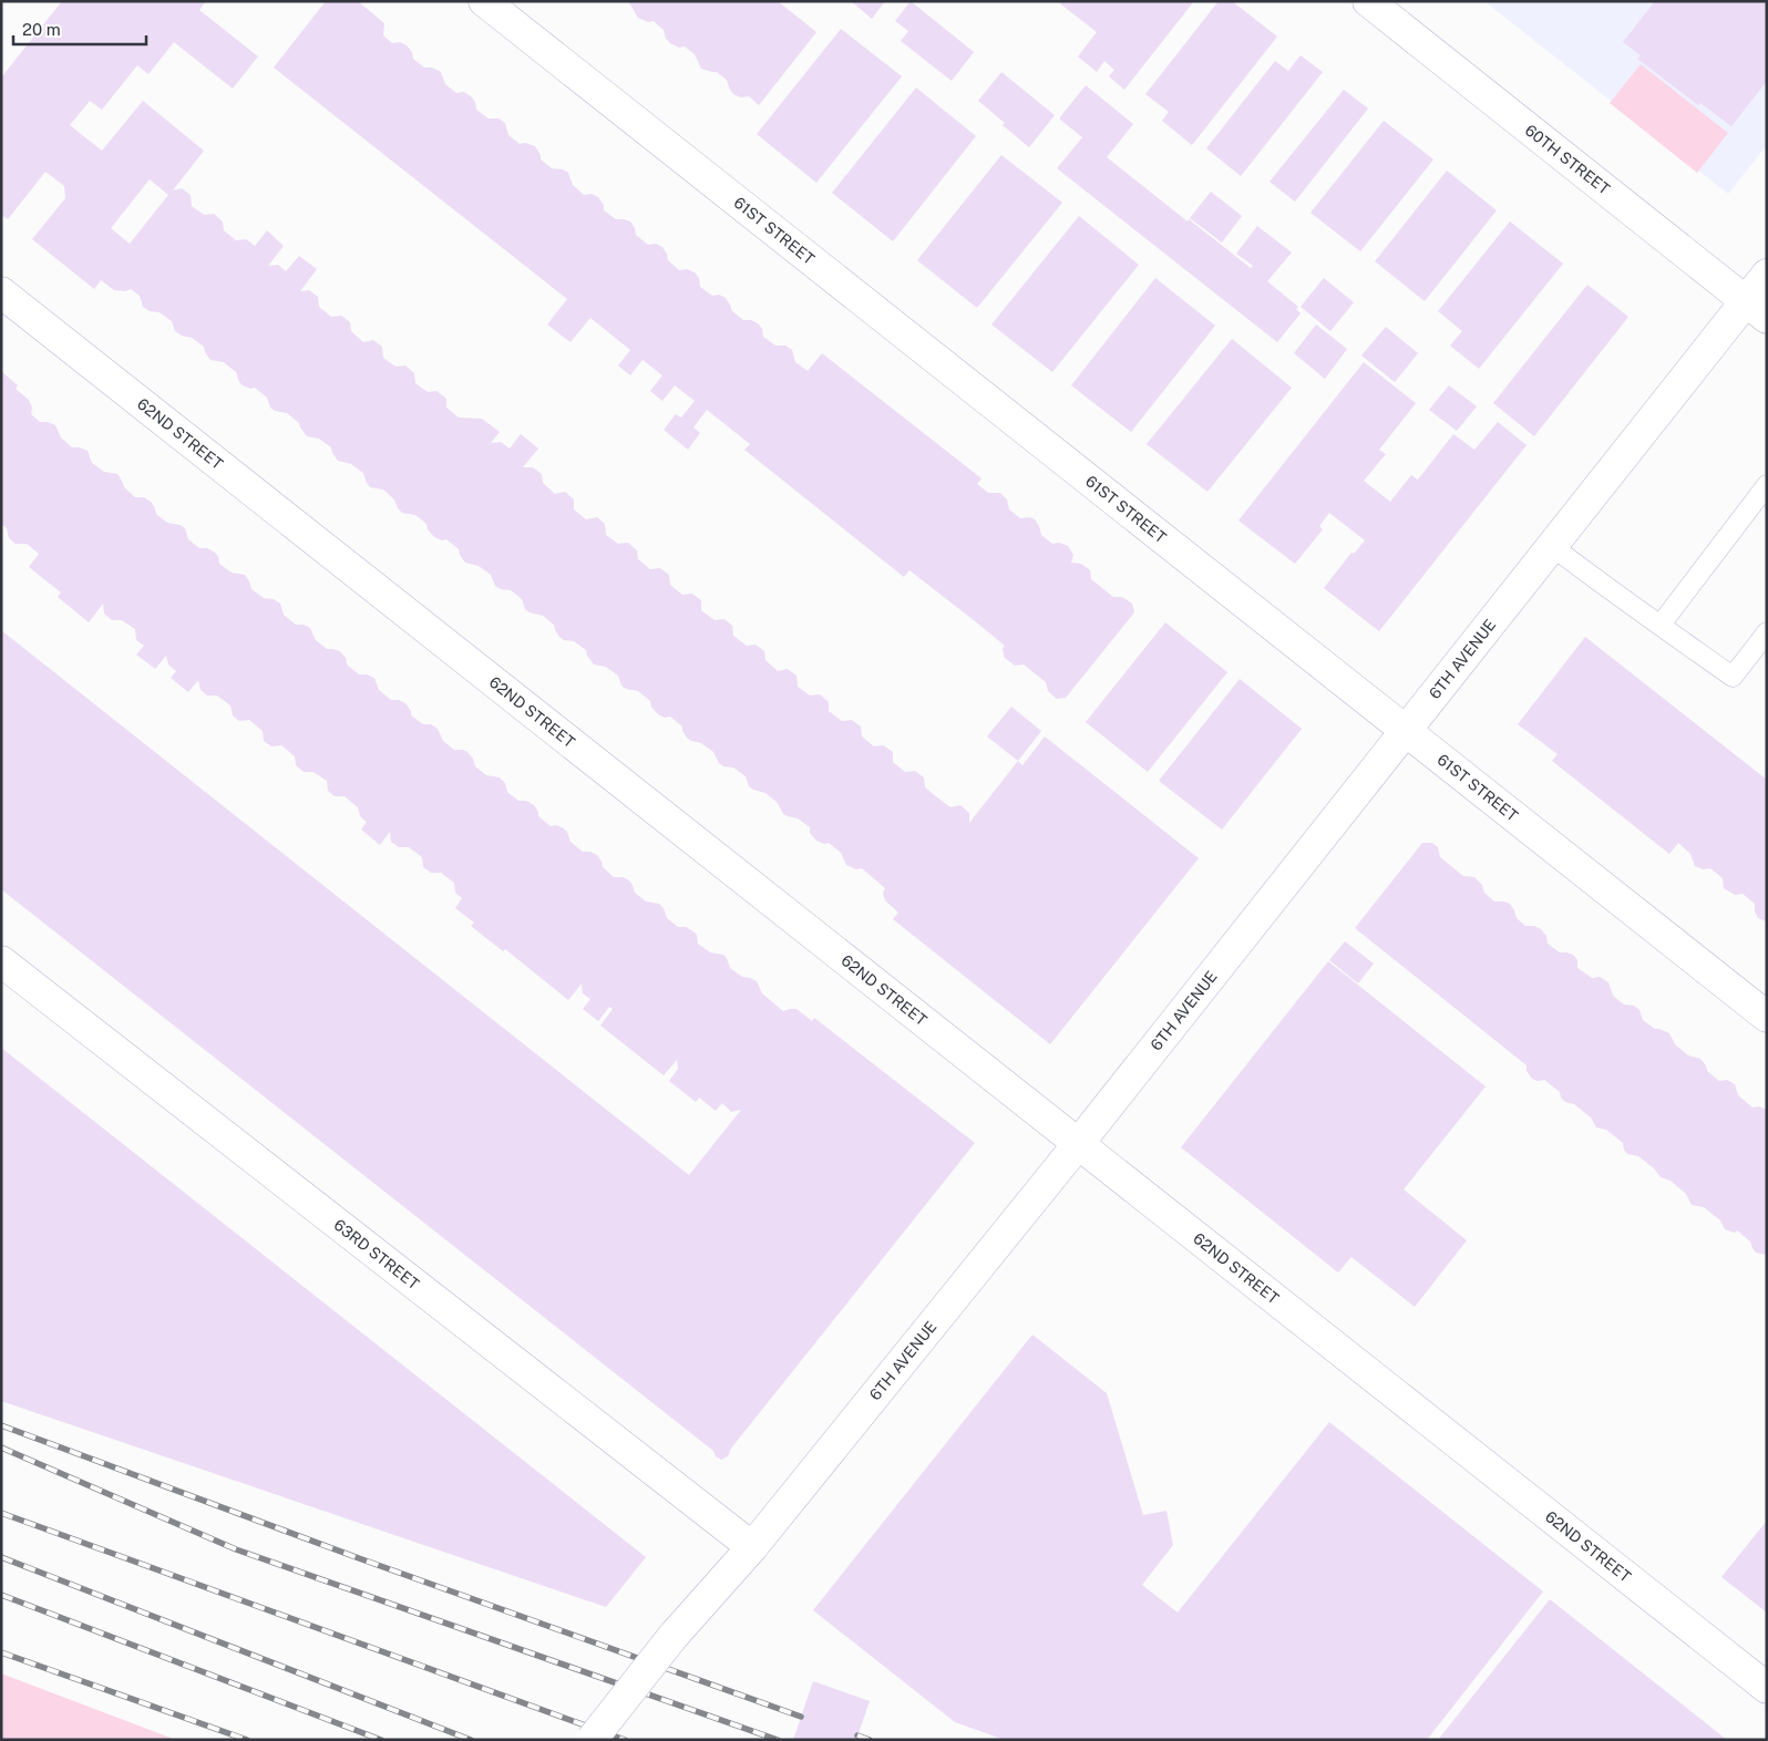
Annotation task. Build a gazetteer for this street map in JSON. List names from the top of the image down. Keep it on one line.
{"streets":{"street":["60TH STREET","61ST STREET","62ND STREET","6TH AVENUE","63RD STREET"]},"crossings":[["60TH STREET","6TH AVENUE"],["61ST STREET","6TH AVENUE"],["62ND STREET","6TH AVENUE"],["6TH AVENUE","63RD STREET"]],"scale_bar":"20 m"}
